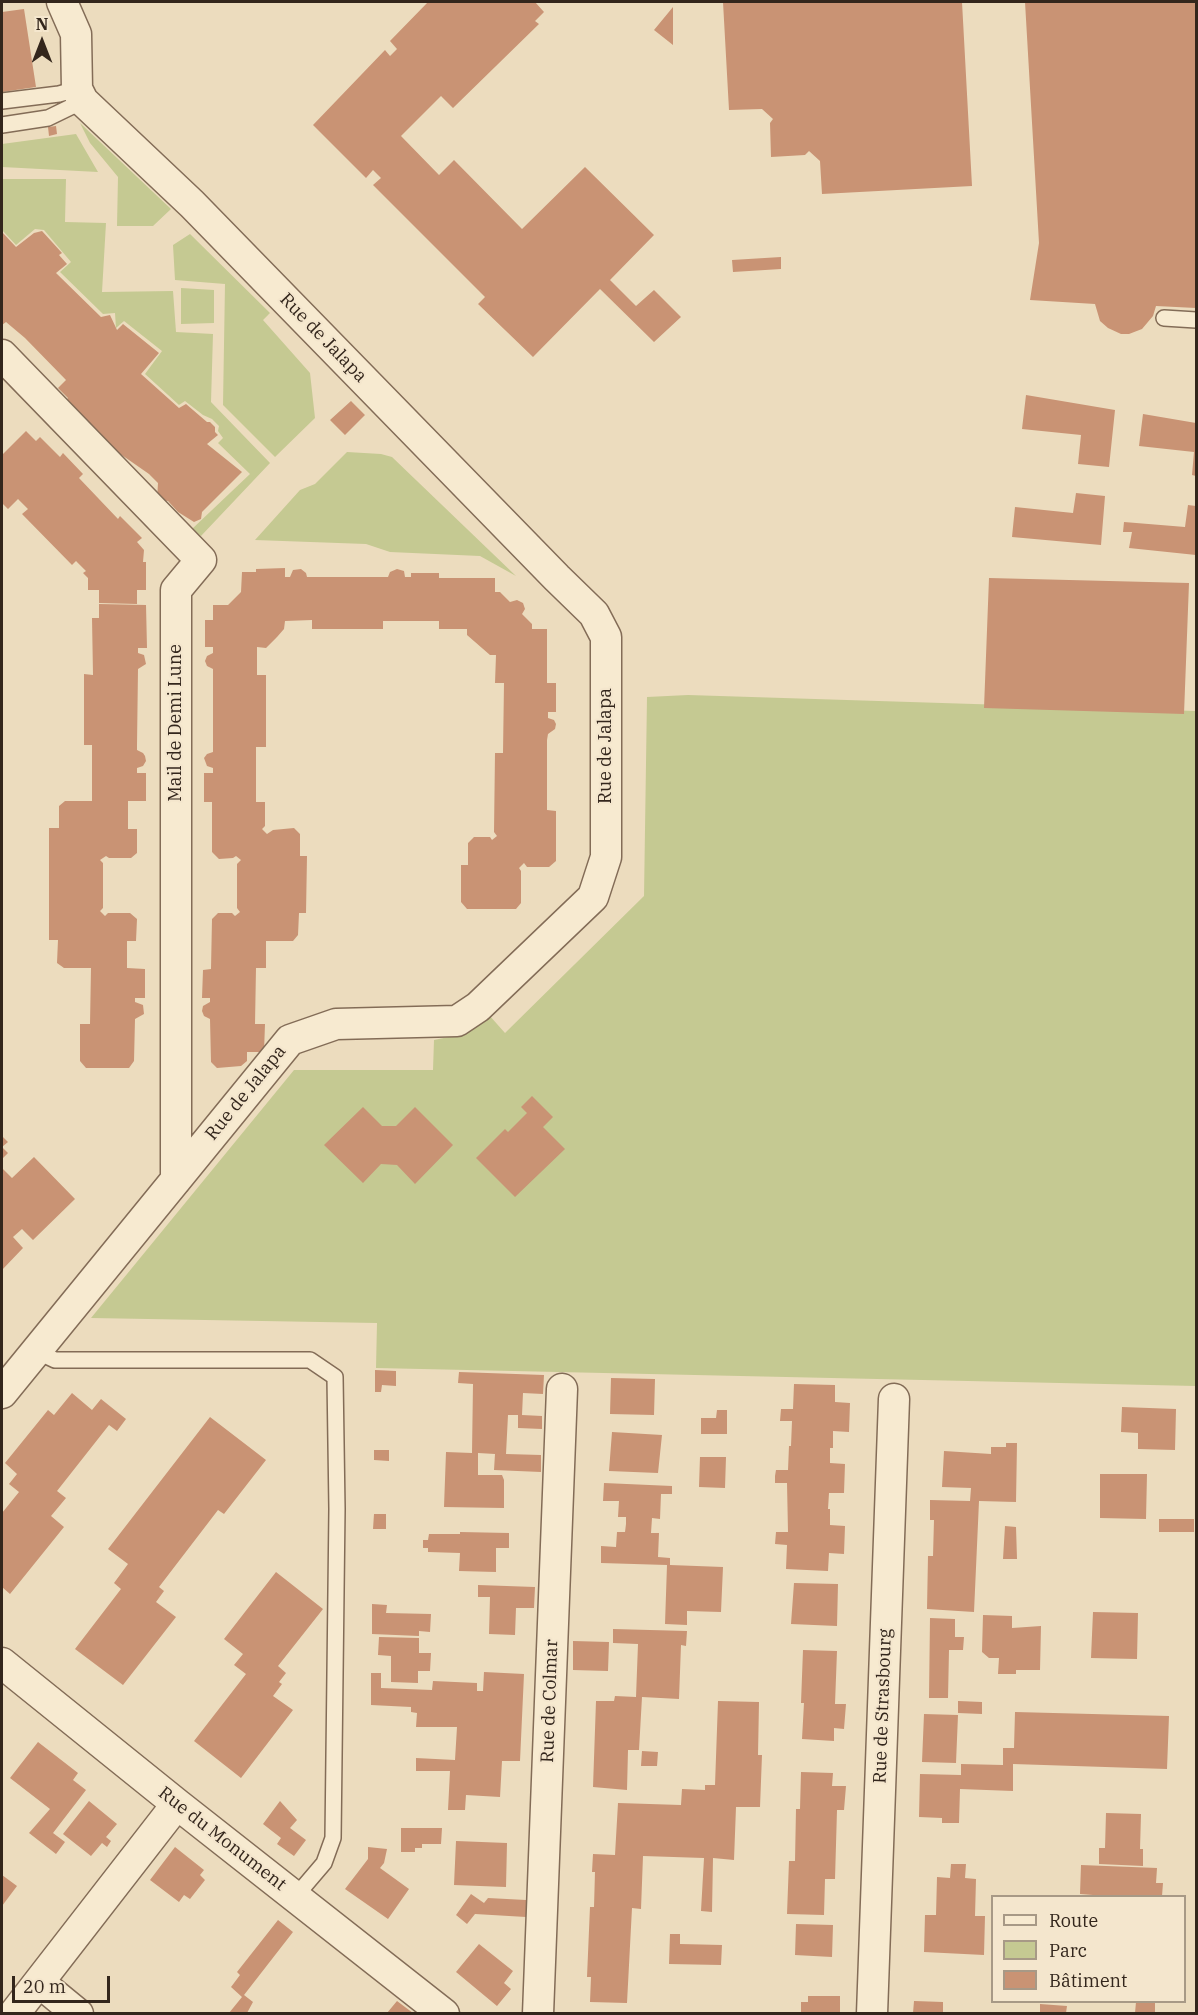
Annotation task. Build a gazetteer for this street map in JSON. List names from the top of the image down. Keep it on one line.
{"streets":{"street":["Rue de Jalapa","Mail de Demi Lune","Rue de Colmar","Rue de Strasbourg","Rue du Monument"]},"crossings":[["Rue de Jalapa","Mail de Demi Lune"]],"legend":["Route","Parc","Bâtiment"],"scale_bar":"20 m","north":"top"}
